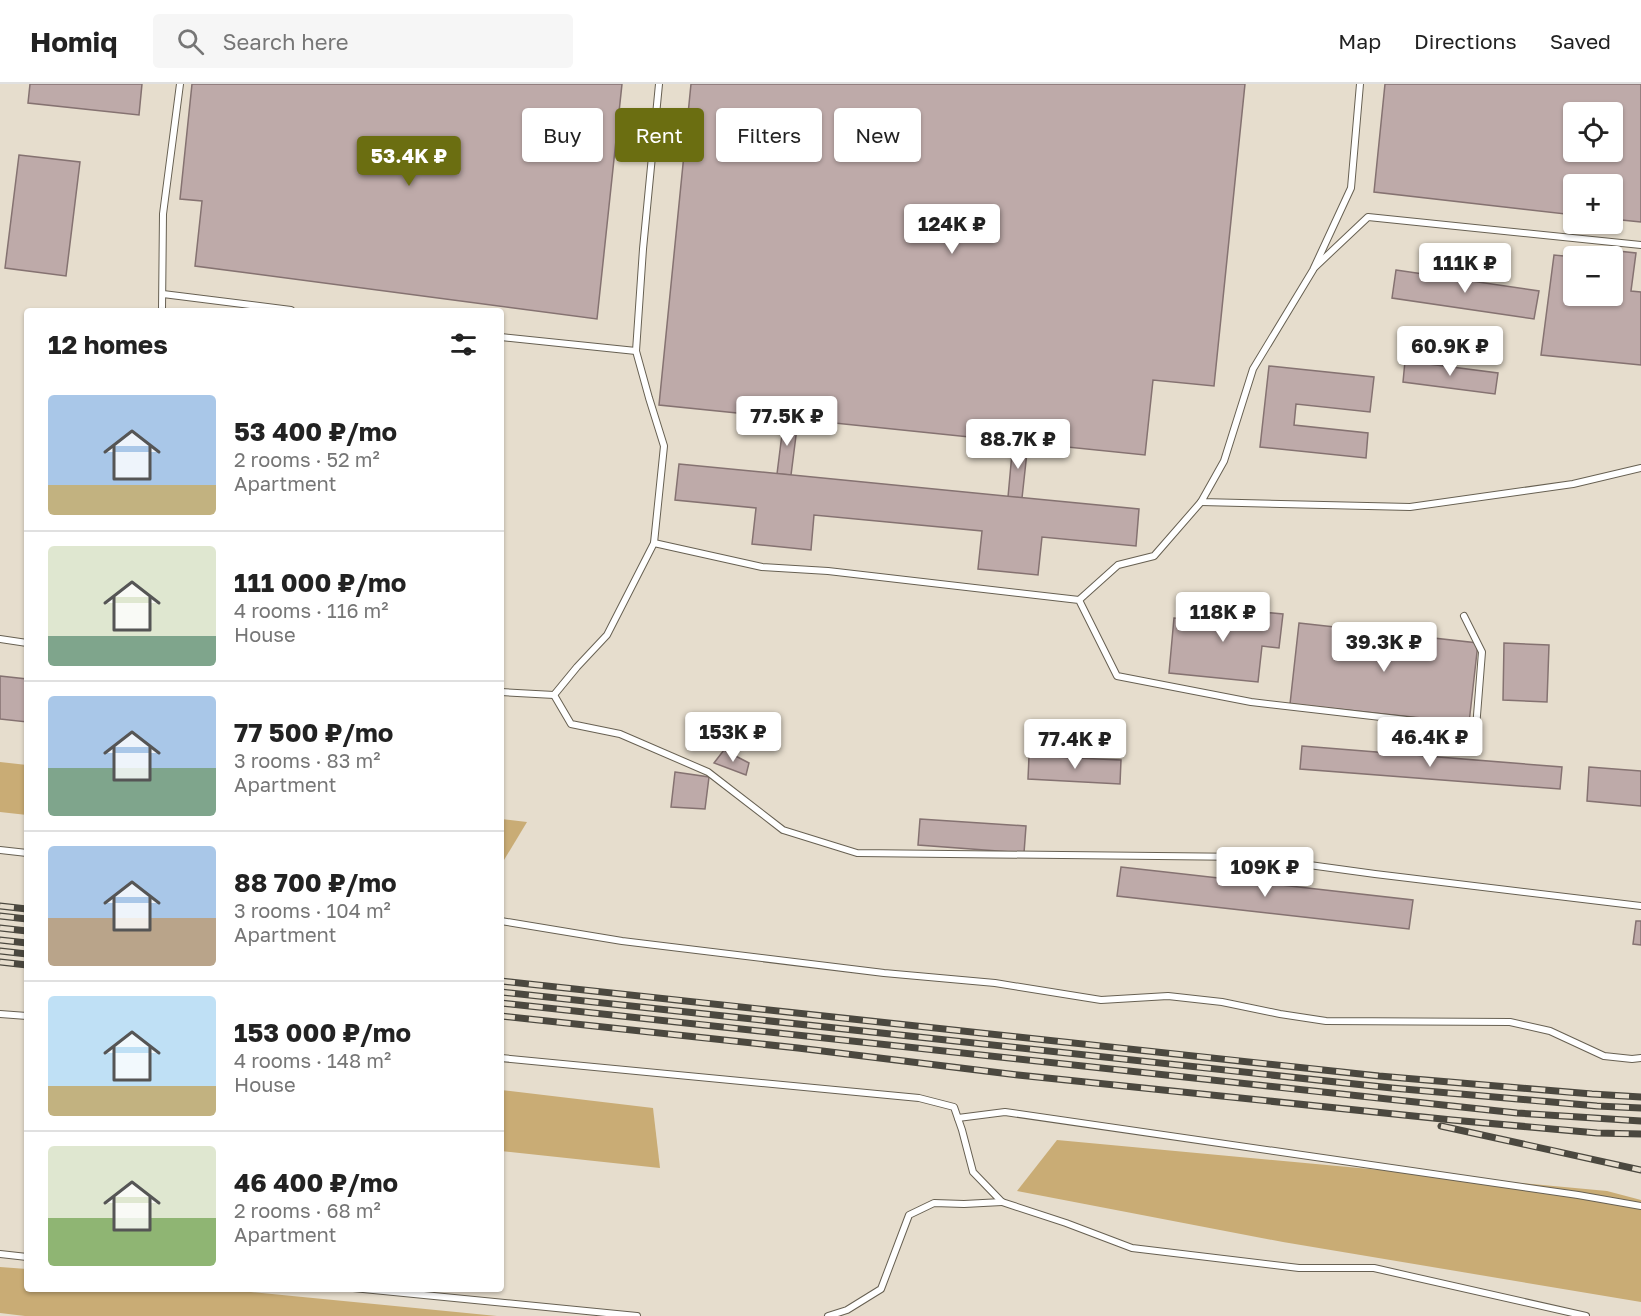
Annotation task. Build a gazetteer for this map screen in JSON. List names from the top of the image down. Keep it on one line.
{"page":{"header":"Homiq","search":"Search here","nav":["Map","Directions","Saved"],"map_buttons":["+","−"],"chip":["Buy","Rent","Filters","New"],"price":["53.4K ₽","124K ₽","111K ₽","60.9K ₽","77.5K ₽","88.7K ₽","118K ₽","39.3K ₽","153K ₽","46.4K ₽","77.4K ₽","109K ₽"],"heading":"12 homes","list":[{"name":"53 400 ₽/mo","note":"2 rooms · 52 m² · Apartment"},{"name":"111 000 ₽/mo","note":"4 rooms · 116 m² · House"},{"name":"77 500 ₽/mo","note":"3 rooms · 83 m² · Apartment"},{"name":"88 700 ₽/mo","note":"3 rooms · 104 m² · Apartment"},{"name":"153 000 ₽/mo","note":"4 rooms · 148 m² · House"},{"name":"46 400 ₽/mo","note":"2 rooms · 68 m² · Apartment"}]}}
